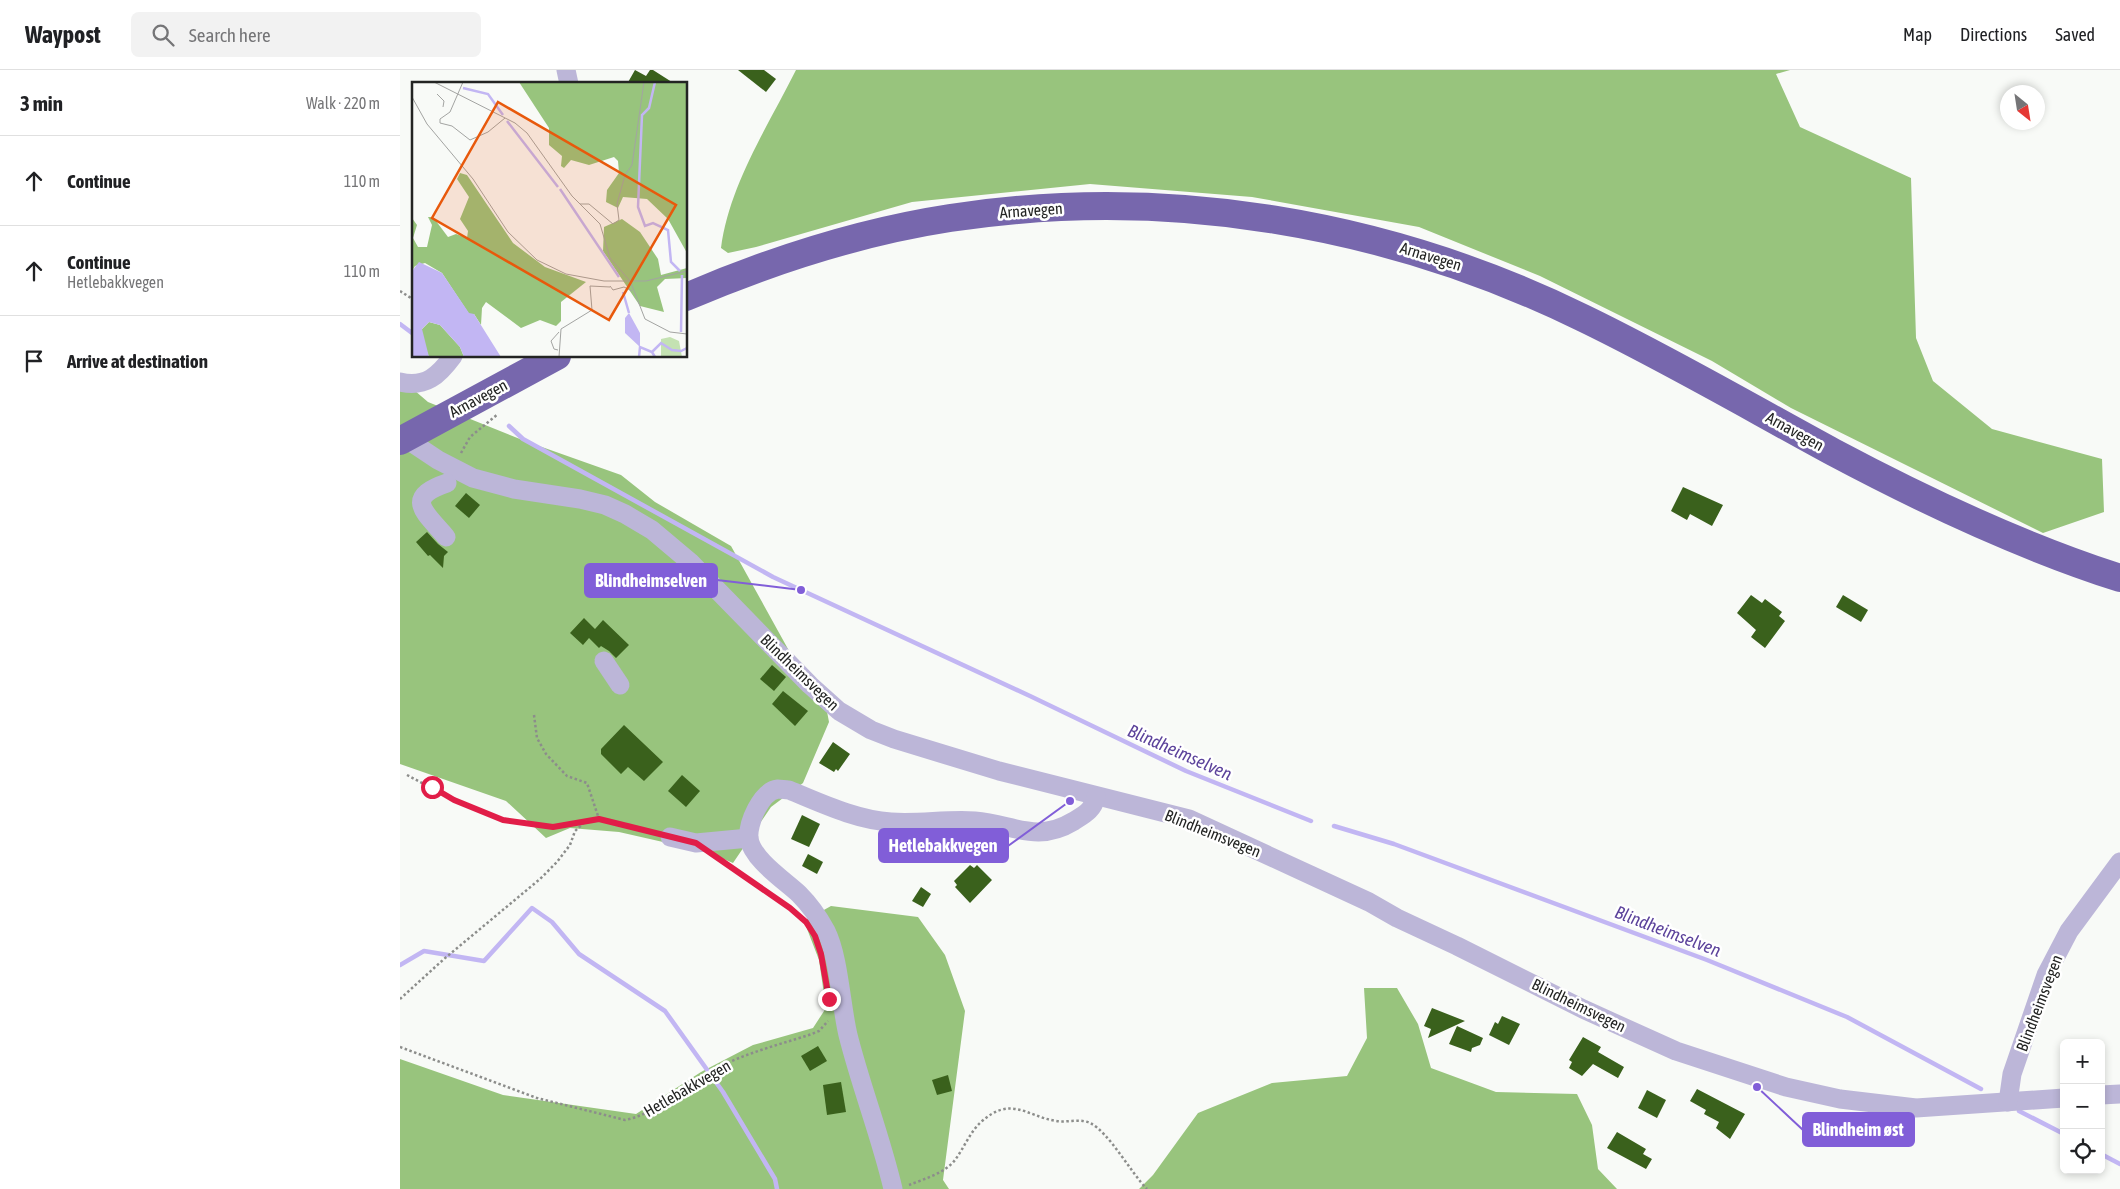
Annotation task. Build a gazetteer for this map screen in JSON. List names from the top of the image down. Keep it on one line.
{"streets":{"highway":["Arnavegen"],"street":["Blindheimsvegen"],"path":["Hetlebakkvegen"]},"crossings":[["Arnavegen","Blindheimsvegen"]],"water":["Blindheimselven"],"places":["Blindheimselven","Hetlebakkvegen","Blindheim øst"],"north":"bottom right","page":{"header":"Waypost","search":"Search here","nav":["Map","Directions","Saved"],"heading":["3 min","Walk · 220 m"],"list":[["Continue","110 m"],["Continue","Hetlebakkvegen","110 m"],"Arrive at destination"],"map_buttons":["+","−"]}}
